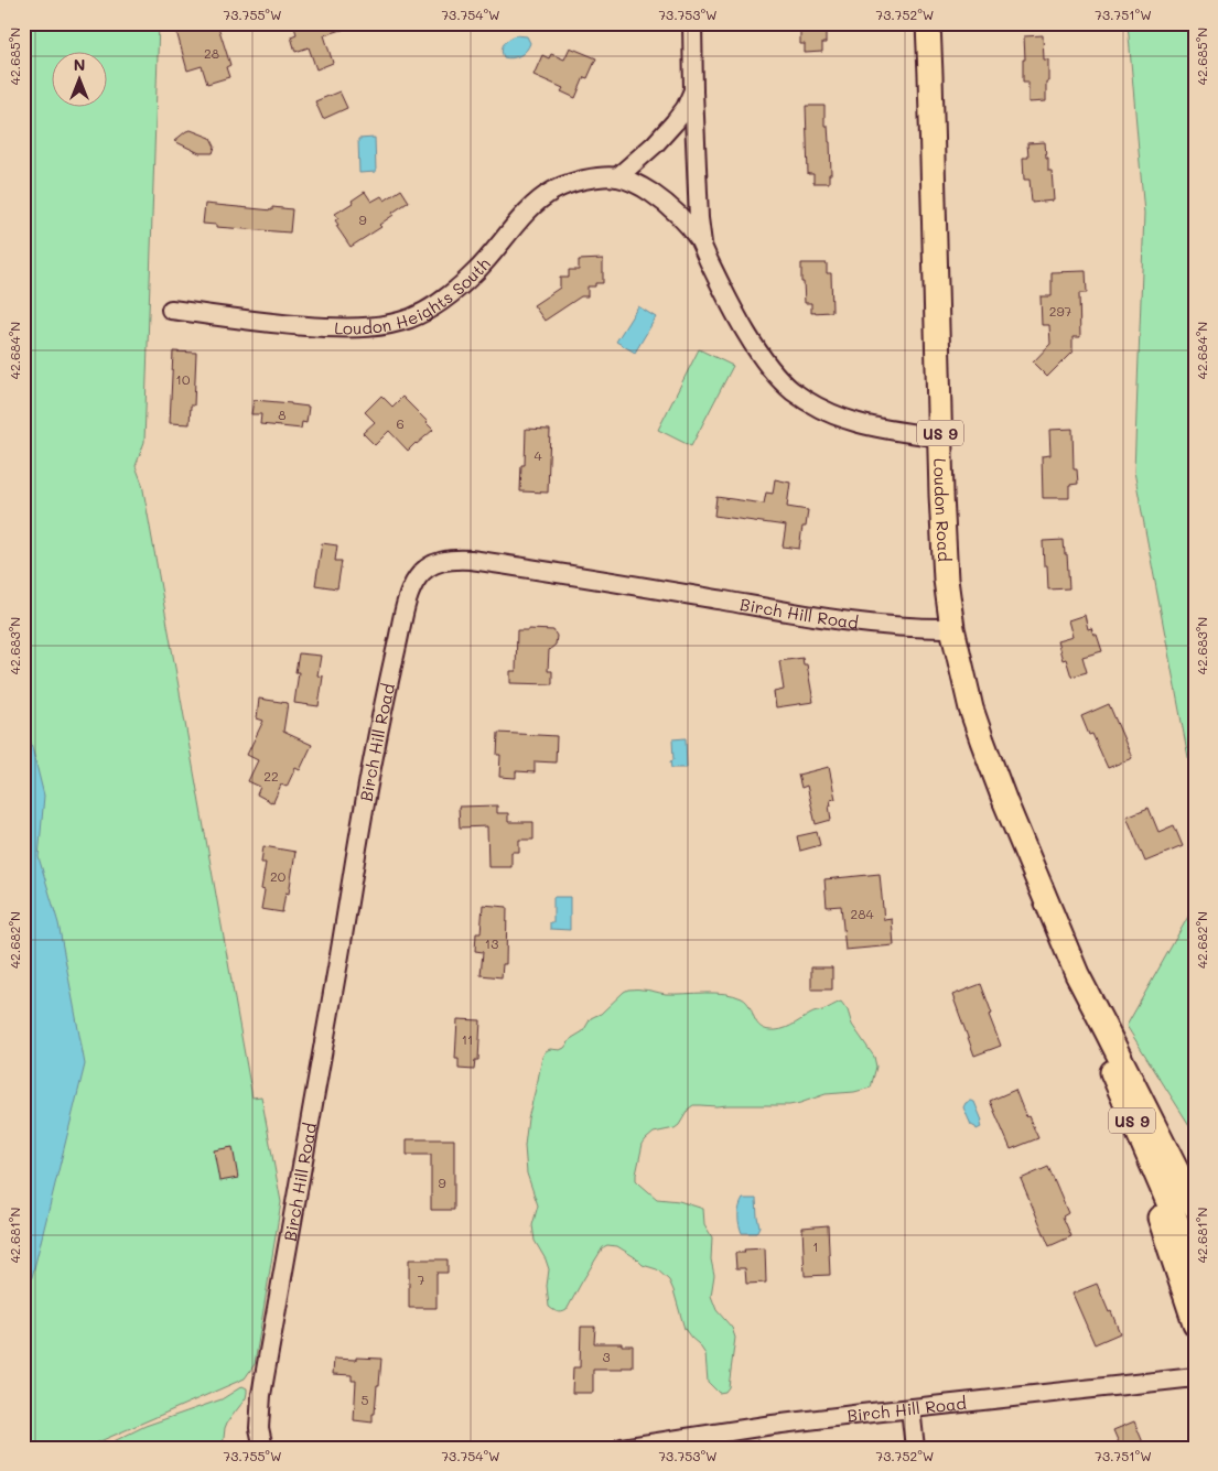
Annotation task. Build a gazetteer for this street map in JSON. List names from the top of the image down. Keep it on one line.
{"streets":{"main road":["US 9","Loudon Road"],"street":["Loudon Heights South","Birch Hill Road"]},"crossings":[["Loudon Heights South","Loudon Road"],["US 9","Loudon Road"],["Loudon Road","Birch Hill Road"]],"house_numbers":["28","9","297","10","8","6","4","22","20","284","13","11","9","1","7","3","5"],"north":"top","coordinates":["73.755°W","73.754°W","73.753°W","73.752°W","73.751°W","42.685°N","42.684°N","42.683°N","42.682°N","42.681°N"]}
